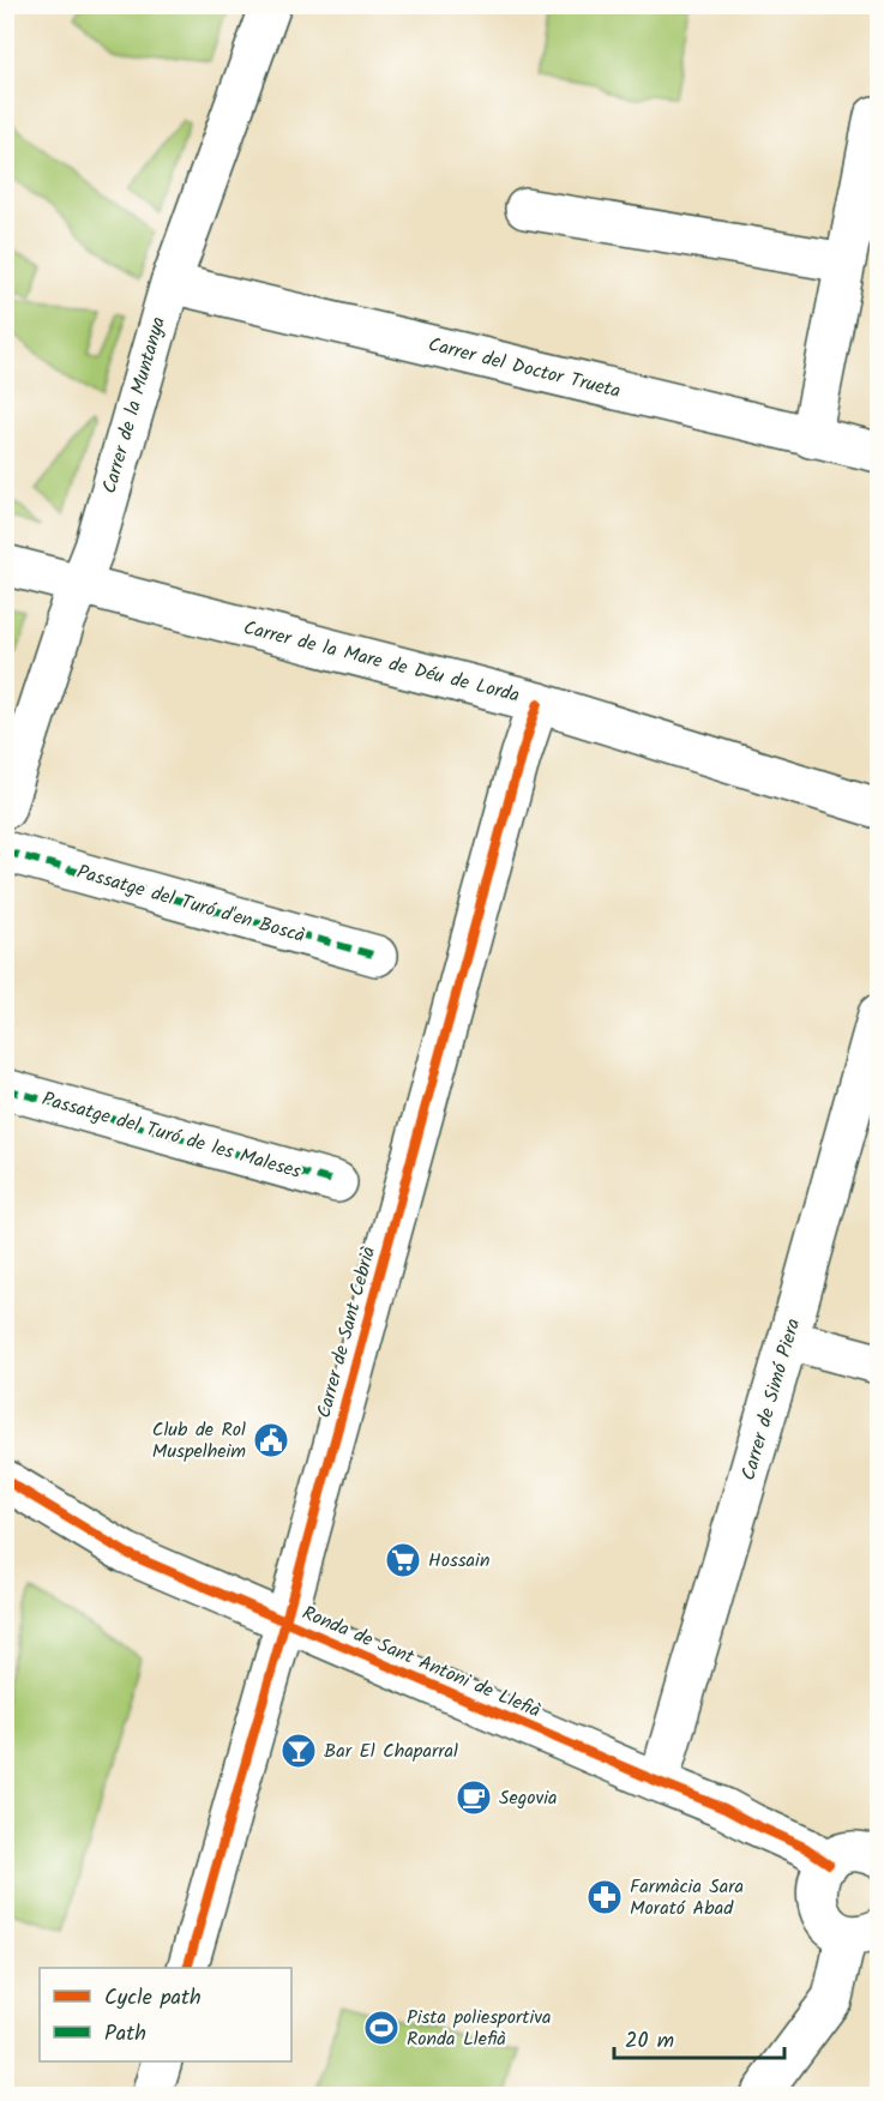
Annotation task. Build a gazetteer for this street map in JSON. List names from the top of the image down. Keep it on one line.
{"streets":{"street":["Carrer del Doctor Trueta","Carrer de la Muntanya","Carrer de la Mare de Déu de Lorda","Passatge del Turó d'en Boscà","Passatge del Turó de les Maleses","Carrer de Sant Cebrià","Carrer de Simó Piera","Ronda de Sant Antoni de Llefià"]},"crossings":[["Carrer del Doctor Trueta","Carrer de la Muntanya"],["Carrer de la Muntanya","Carrer de la Mare de Déu de Lorda"],["Carrer de la Mare de Déu de Lorda","Carrer de Sant Cebrià"],["Carrer de Sant Cebrià","Ronda de Sant Antoni de Llefià"],["Carrer de Simó Piera","Ronda de Sant Antoni de Llefià"]],"places":{"public building":["Club de Rol Muspelheim"],"supermarket":["Hossain"],"bar":["Bar El Chaparral"],"cafe":["Segovia"],"pharmacy":["Farmàcia Sara Morató Abad"],"sports":["Pista poliesportiva Ronda Llefià"]},"legend":["Cycle path","Path"],"scale_bar":"20 m"}
